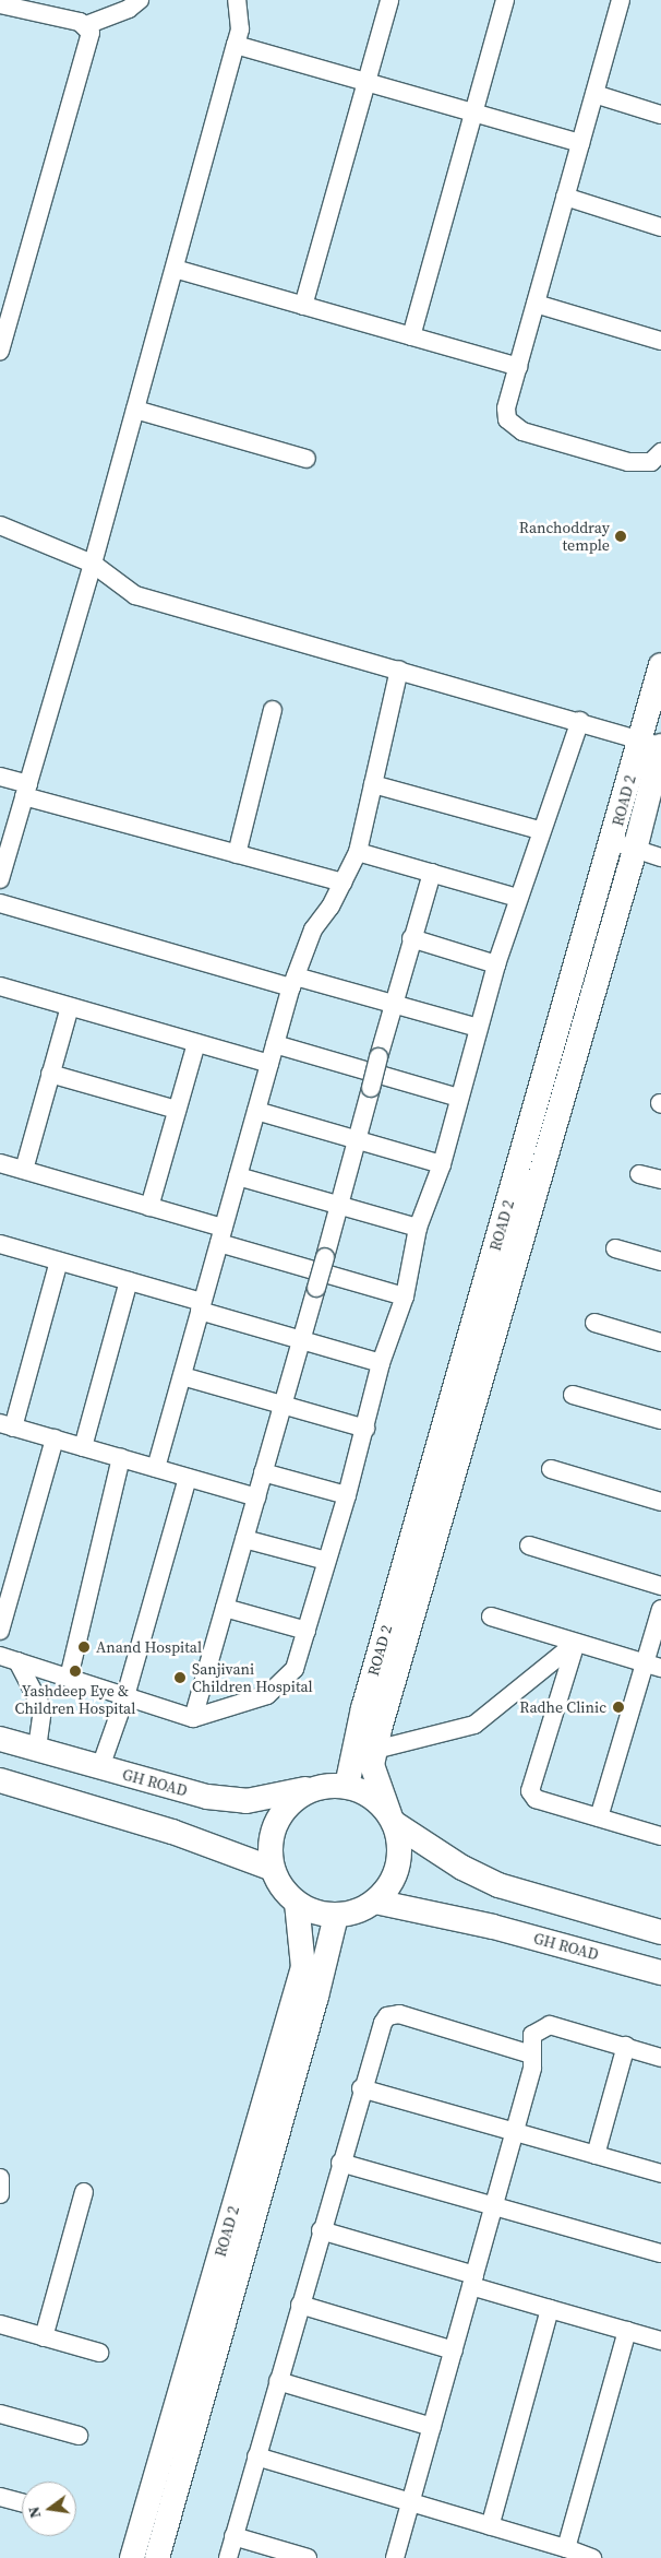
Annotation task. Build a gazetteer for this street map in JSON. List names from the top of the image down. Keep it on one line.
{"streets":{"street":["ROAD 2","GH ROAD"]},"crossings":[["ROAD 2","GH ROAD"]],"places":["Ranchoddray temple","Anand Hospital","Yashdeep Eye & Children Hospital","Sanjivani Children Hospital","Radhe Clinic"],"north":"left"}
